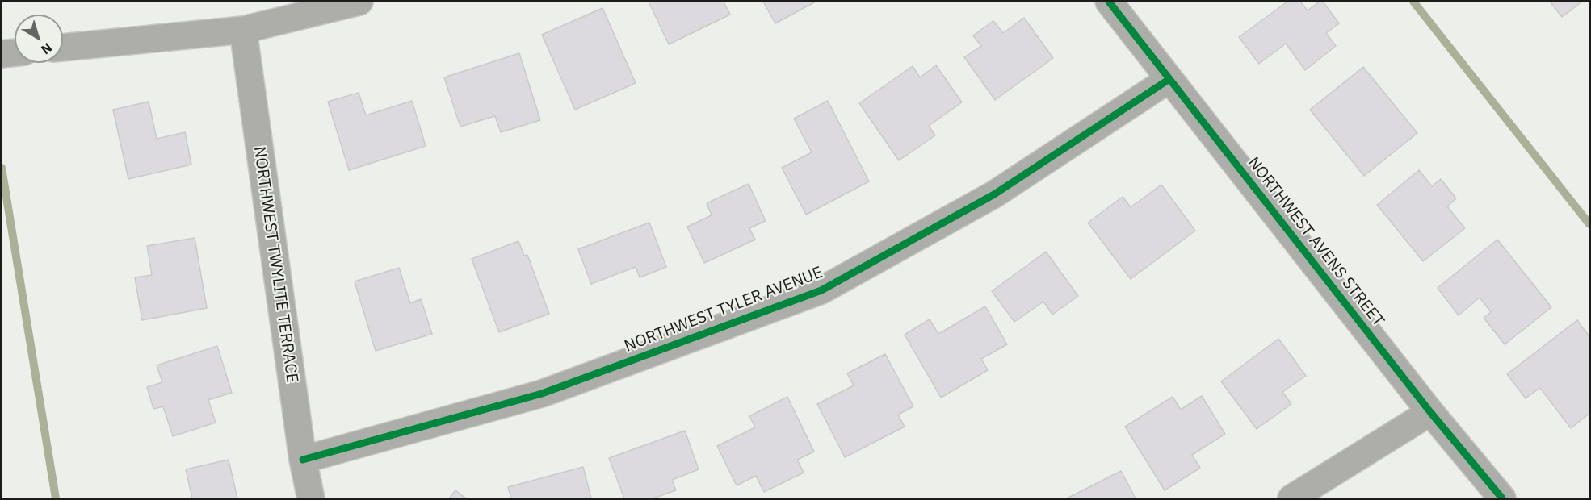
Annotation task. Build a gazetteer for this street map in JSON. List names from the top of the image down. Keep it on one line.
{"streets":{"street":["NORTHWEST AVENS STREET","NORTHWEST TWYLITE TERRACE","NORTHWEST TYLER AVENUE"]},"crossings":[["NORTHWEST AVENS STREET","NORTHWEST TYLER AVENUE"],["NORTHWEST TWYLITE TERRACE","NORTHWEST TYLER AVENUE"]],"north":"bottom right"}
